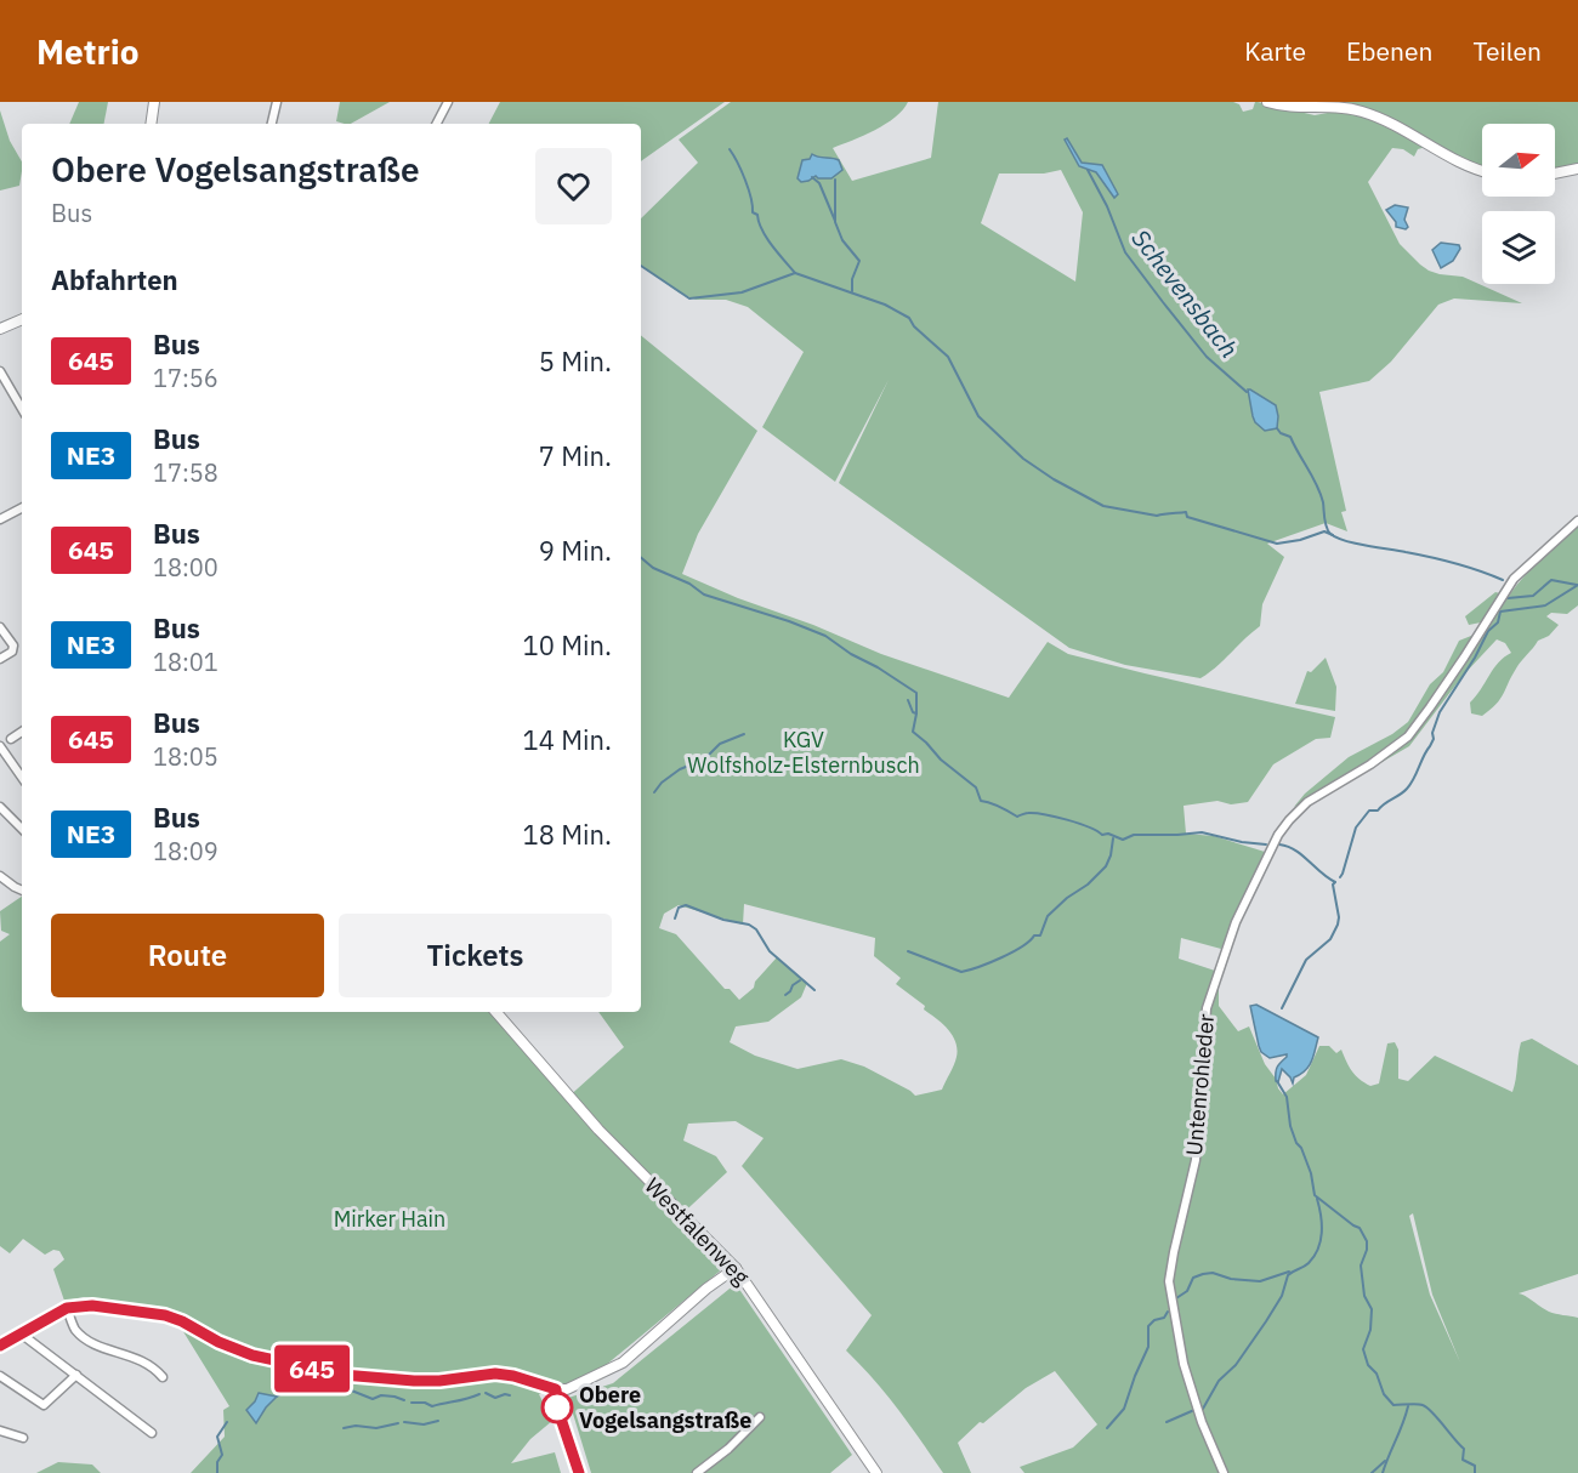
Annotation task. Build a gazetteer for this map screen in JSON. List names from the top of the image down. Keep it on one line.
{"streets":{"street":["Untenrohleder","Westfalenweg"]},"water":["Schevensbach"],"parks":["KGV Wolfsholz-Elsternbusch","Mirker Hain"],"places":["Obere Vogelsangstraße"],"lines":["bus line 645"],"north":"right","page":{"header":"Metrio","nav":["Karte","Ebenen","Teilen"],"on_map":"645","heading":[["Obere Vogelsangstraße","Bus"],"Abfahrten"],"list":[{"mark":"645","name":"Bus","note":"17:56","value":"5 Min."},{"mark":"NE3","name":"Bus","note":"17:58","value":"7 Min."},{"mark":"645","name":"Bus","note":"18:00","value":"9 Min."},{"mark":"NE3","name":"Bus","note":"18:01","value":"10 Min."},{"mark":"645","name":"Bus","note":"18:05","value":"14 Min."},{"mark":"NE3","name":"Bus","note":"18:09","value":"18 Min."}],"buttons":["Route","Tickets"]}}
